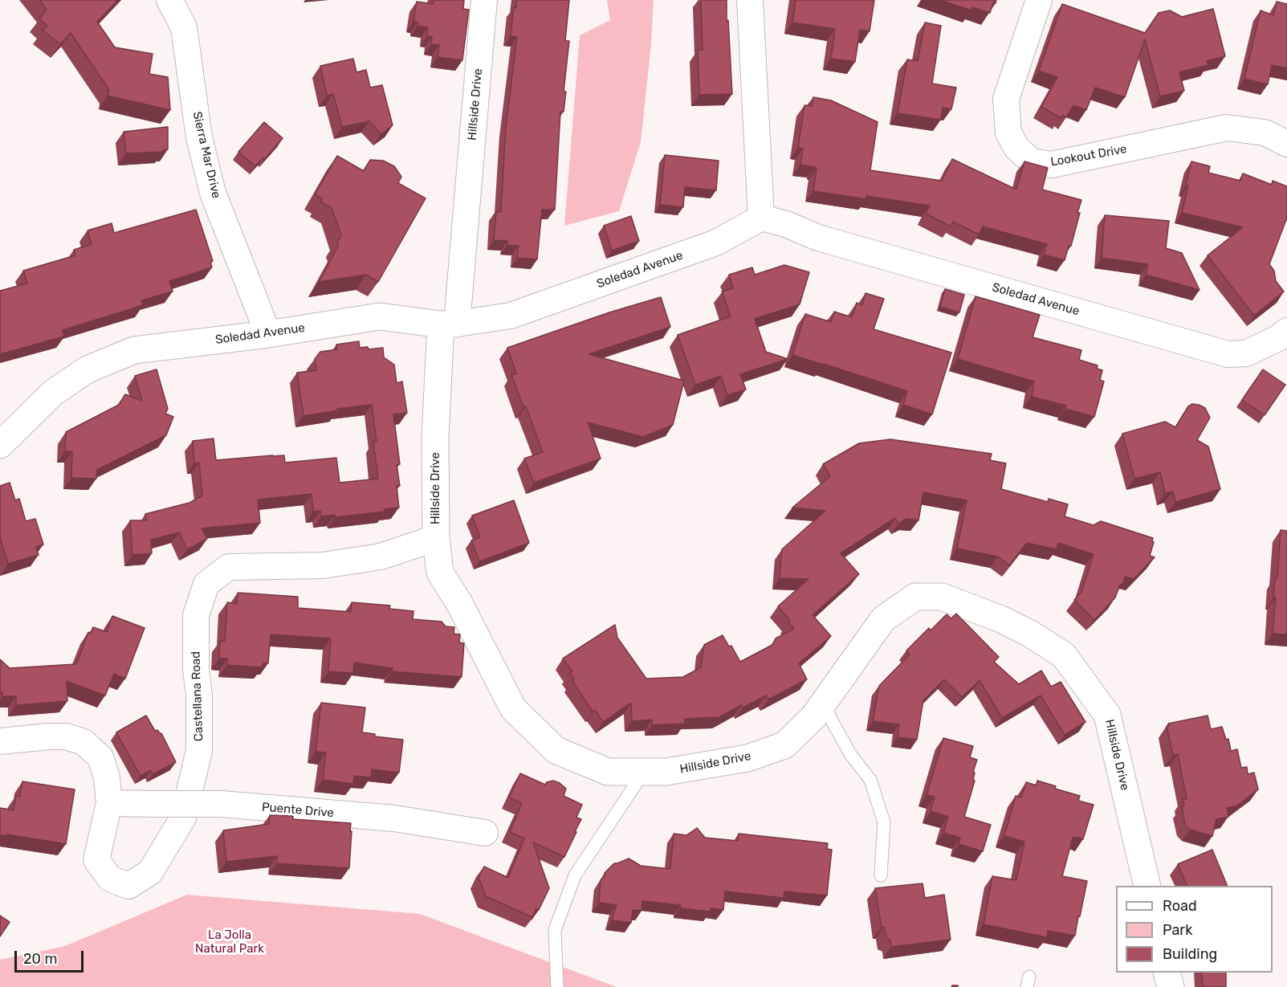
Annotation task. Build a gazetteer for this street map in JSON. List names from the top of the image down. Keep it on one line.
{"streets":{"street":["Hillside Drive","Sierra Mar Drive","Lookout Drive","Soledad Avenue","Castellana Road","Puente Drive"]},"crossings":[["Hillside Drive","Soledad Avenue"],["Hillside Drive","Castellana Road"],["Sierra Mar Drive","Soledad Avenue"],["Castellana Road","Puente Drive"]],"parks":["La Jolla Natural Park"],"legend":["Road","Park","Building"],"scale_bar":"20 m"}
